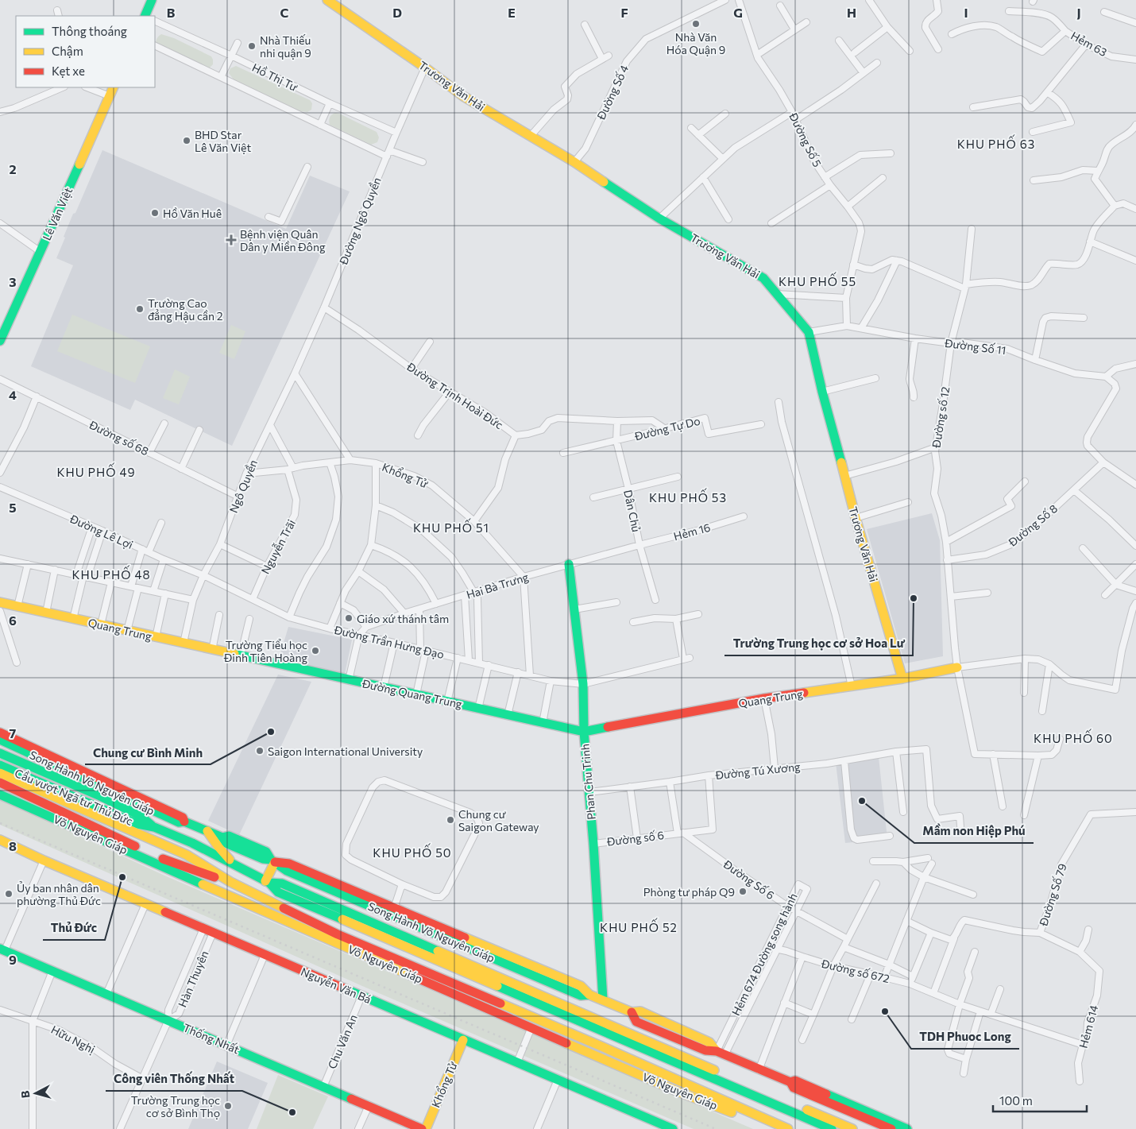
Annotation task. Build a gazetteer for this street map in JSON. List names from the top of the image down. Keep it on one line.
{"streets":{"main road":["Trương Văn Hải","Lê Văn Việt","Khổng Tử","Quang Trung","Đường Quang Trung","Phan Chu Trinh","Song Hành Võ Nguyên Giáp","Cầu vượt Ngã tư Thủ Đức","Võ Nguyên Giáp","Nguyễn Văn Bá","Thống Nhất"],"street":["Hẻm 63","Hồ Thị Tư","Đường Số 4","Đường Số 5","Đường Ngô Quyền","Đường Số 11","Đường Trịnh Hoài Đức","Đường số 12","Đường Tự Do","Đường số 68","Ngô Quyền","Dân Chủ","Đường Số 8","Đường Lê Lợi","Hẻm 16","Nguyễn Trãi","Hai Bà Trưng","Đường Trần Hưng Đạo","Đường Tú Xương","Đường số 6","Đường Số 6","Đường Số 79","Hẻm 674 Đường song hành","Đường số 672","Hàn Thuyên","Hẻm 614","Hữu Nghị","Chu Văn An"]},"crossings":[["Hồ Thị Tư","Đường Ngô Quyền"],["Trương Văn Hải","Đường Số 4"],["Trương Văn Hải","Đường Ngô Quyền"],["Trương Văn Hải","Đường Số 11"],["Trương Văn Hải","Quang Trung"],["Đường Số 5","Đường Số 11"],["Đường Ngô Quyền","Đường Trịnh Hoài Đức"],["Đường Ngô Quyền","Ngô Quyền"],["Đường Số 11","Đường số 12"],["Đường số 12","Đường Số 8"],["Đường số 12","Quang Trung"],["Đường Tự Do","Dân Chủ"],["Đường số 68","Ngô Quyền"],["Khổng Tử","Ngô Quyền"],["Khổng Tử","Nguyễn Trãi"],["Khổng Tử","Hai Bà Trưng"],["Khổng Tử","Nguyễn Văn Bá"],["Ngô Quyền","Đường Lê Lợi"],["Ngô Quyền","Nguyễn Trãi"],["Ngô Quyền","Quang Trung"],["Ngô Quyền","Đường Trần Hưng Đạo"],["Dân Chủ","Hẻm 16"],["Dân Chủ","Hai Bà Trưng"],["Đường Lê Lợi","Đường Trần Hưng Đạo"],["Hẻm 16","Hai Bà Trưng"],["Nguyễn Trãi","Đường Trần Hưng Đạo"],["Hai Bà Trưng","Đường Trần Hưng Đạo"],["Hai Bà Trưng","Phan Chu Trinh"],["Quang Trung","Đường Quang Trung"],["Quang Trung","Phan Chu Trinh"],["Đường Trần Hưng Đạo","Phan Chu Trinh"],["Đường Quang Trung","Phan Chu Trinh"],["Đường Tú Xương","Phan Chu Trinh"],["Đường Tú Xương","Đường số 6"],["Đường Tú Xương","Đường Số 6"],["Phan Chu Trinh","Song Hành Võ Nguyên Giáp"],["Phan Chu Trinh","Đường số 6"],["Song Hành Võ Nguyên Giáp","Hẻm 674 Đường song hành"],["Cầu vượt Ngã tư Thủ Đức","Võ Nguyên Giáp"],["Đường số 6","Đường Số 6"],["Đường Số 6","Hẻm 674 Đường song hành"],["Hẻm 674 Đường song hành","Đường số 672"],["Đường số 672","Hẻm 614"],["Hàn Thuyên","Nguyễn Văn Bá"],["Hàn Thuyên","Thống Nhất"],["Hàn Thuyên","Hữu Nghị"],["Nguyễn Văn Bá","Chu Văn An"],["Thống Nhất","Chu Văn An"]],"districts":["KHU PHỐ 63","KHU PHỐ 55","KHU PHỐ 49","KHU PHỐ 53","KHU PHỐ 51","KHU PHỐ 48","KHU PHỐ 60","KHU PHỐ 50","KHU PHỐ 52"],"places":{"other":["Nhà Văn Hóa Quận 9","Nhà Thiếu nhi quận 9","BHD Star Lê Văn Việt","Hồ Văn Huê","Trường Cao đẳng Hậu cần 2","Trường Trung học cơ sở Hoa Lư","Giáo xứ thánh tâm","Trường Tiểu học Đinh Tiên Hoàng","Chung cư Bình Minh","Saigon International University","Mầm non Hiệp Phú","Chung cư Saigon Gateway","Thủ Đức","Phòng tư pháp Q9","Ủy ban nhân dân phường Thủ Đức","TDH Phuoc Long","Trường Trung học cơ sở Bình Thọ","Công viên Thống Nhất"],"health":["Bệnh viện Quân Dân y Miền Đông"]},"legend":["Thông thoáng","Chậm","Kẹt xe"],"scale_bar":"100 m","north":"left","grid":{"columns":["B","C","D","E","F","G","H","I","J"],"rows":["2","3","4","5","6","7","8","9"]}}
